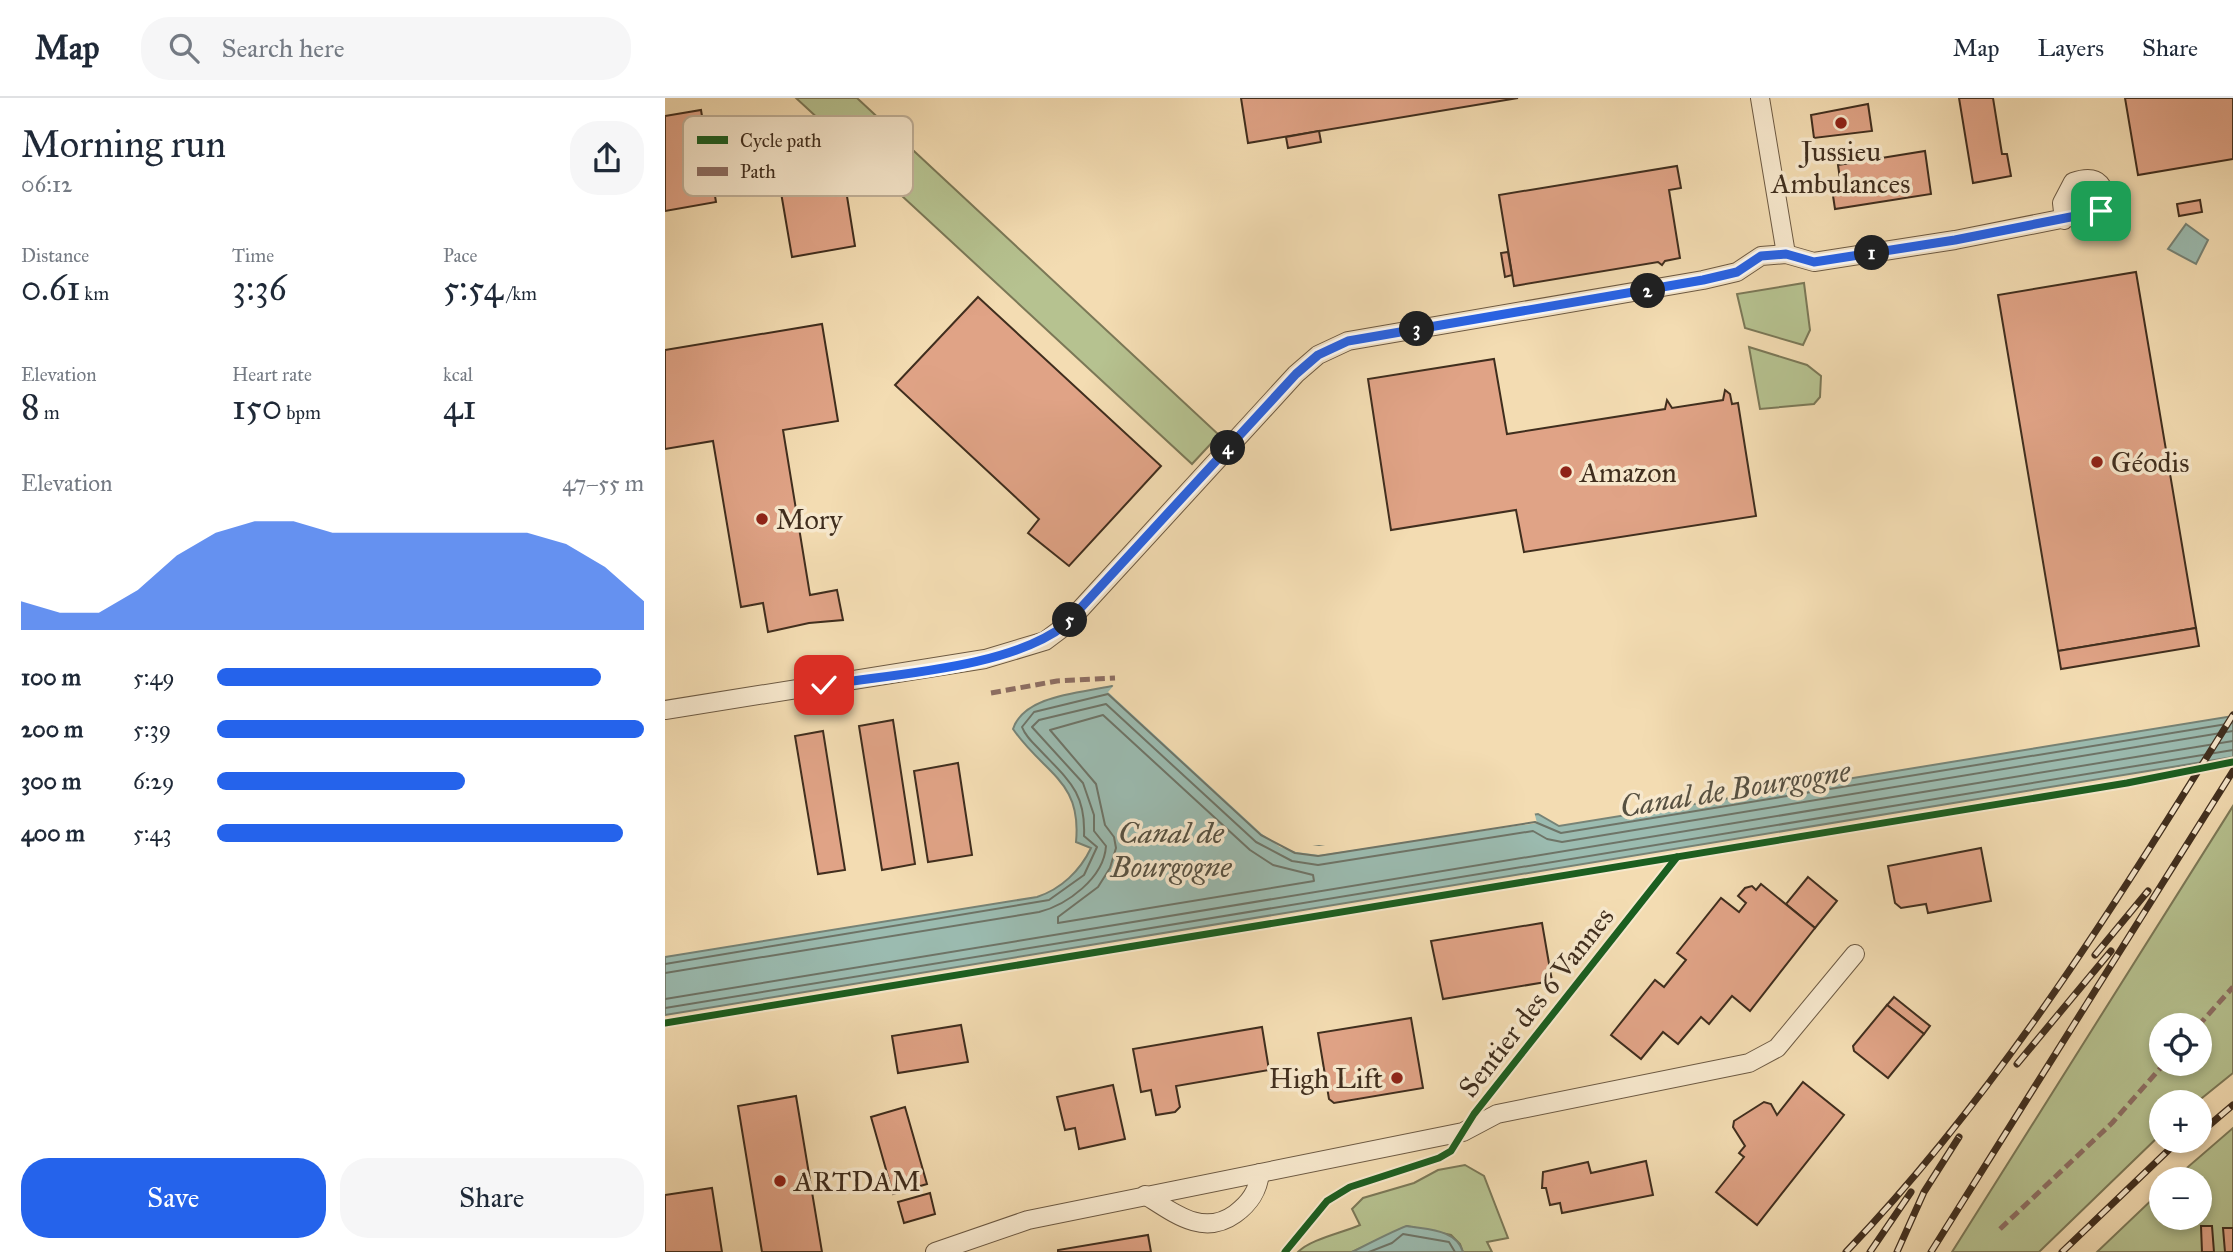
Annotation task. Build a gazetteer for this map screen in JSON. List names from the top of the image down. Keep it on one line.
{"streets":{"cycle path":["Sentier des 6 Vannes"]},"water":["Canal de Bourgogne"],"places":["Jussieu Ambulances","Géodis","Amazon","Mory","High Lift","ARTDAM"],"legend":["Cycle path","Path"],"page":{"header":"Map","search":"Search here","nav":["Map","Layers","Share"],"heading":["Morning run","06:12"],"stats":[["Distance","0.61 km"],["Time","3:36"],["Pace","5:54 /km"],["Elevation","8 m"],["Heart rate","150 bpm"],["kcal","41"]],"pins":["1","2","3","4","5"],"chart":["Elevation","47–55 m"],"list":[{"name":"100 m","note":"5:49"},{"name":"200 m","note":"5:39"},{"name":"300 m","note":"6:29"},{"name":"400 m","note":"5:43"}],"map_buttons":["+","−"],"buttons":["Save","Share"]}}
